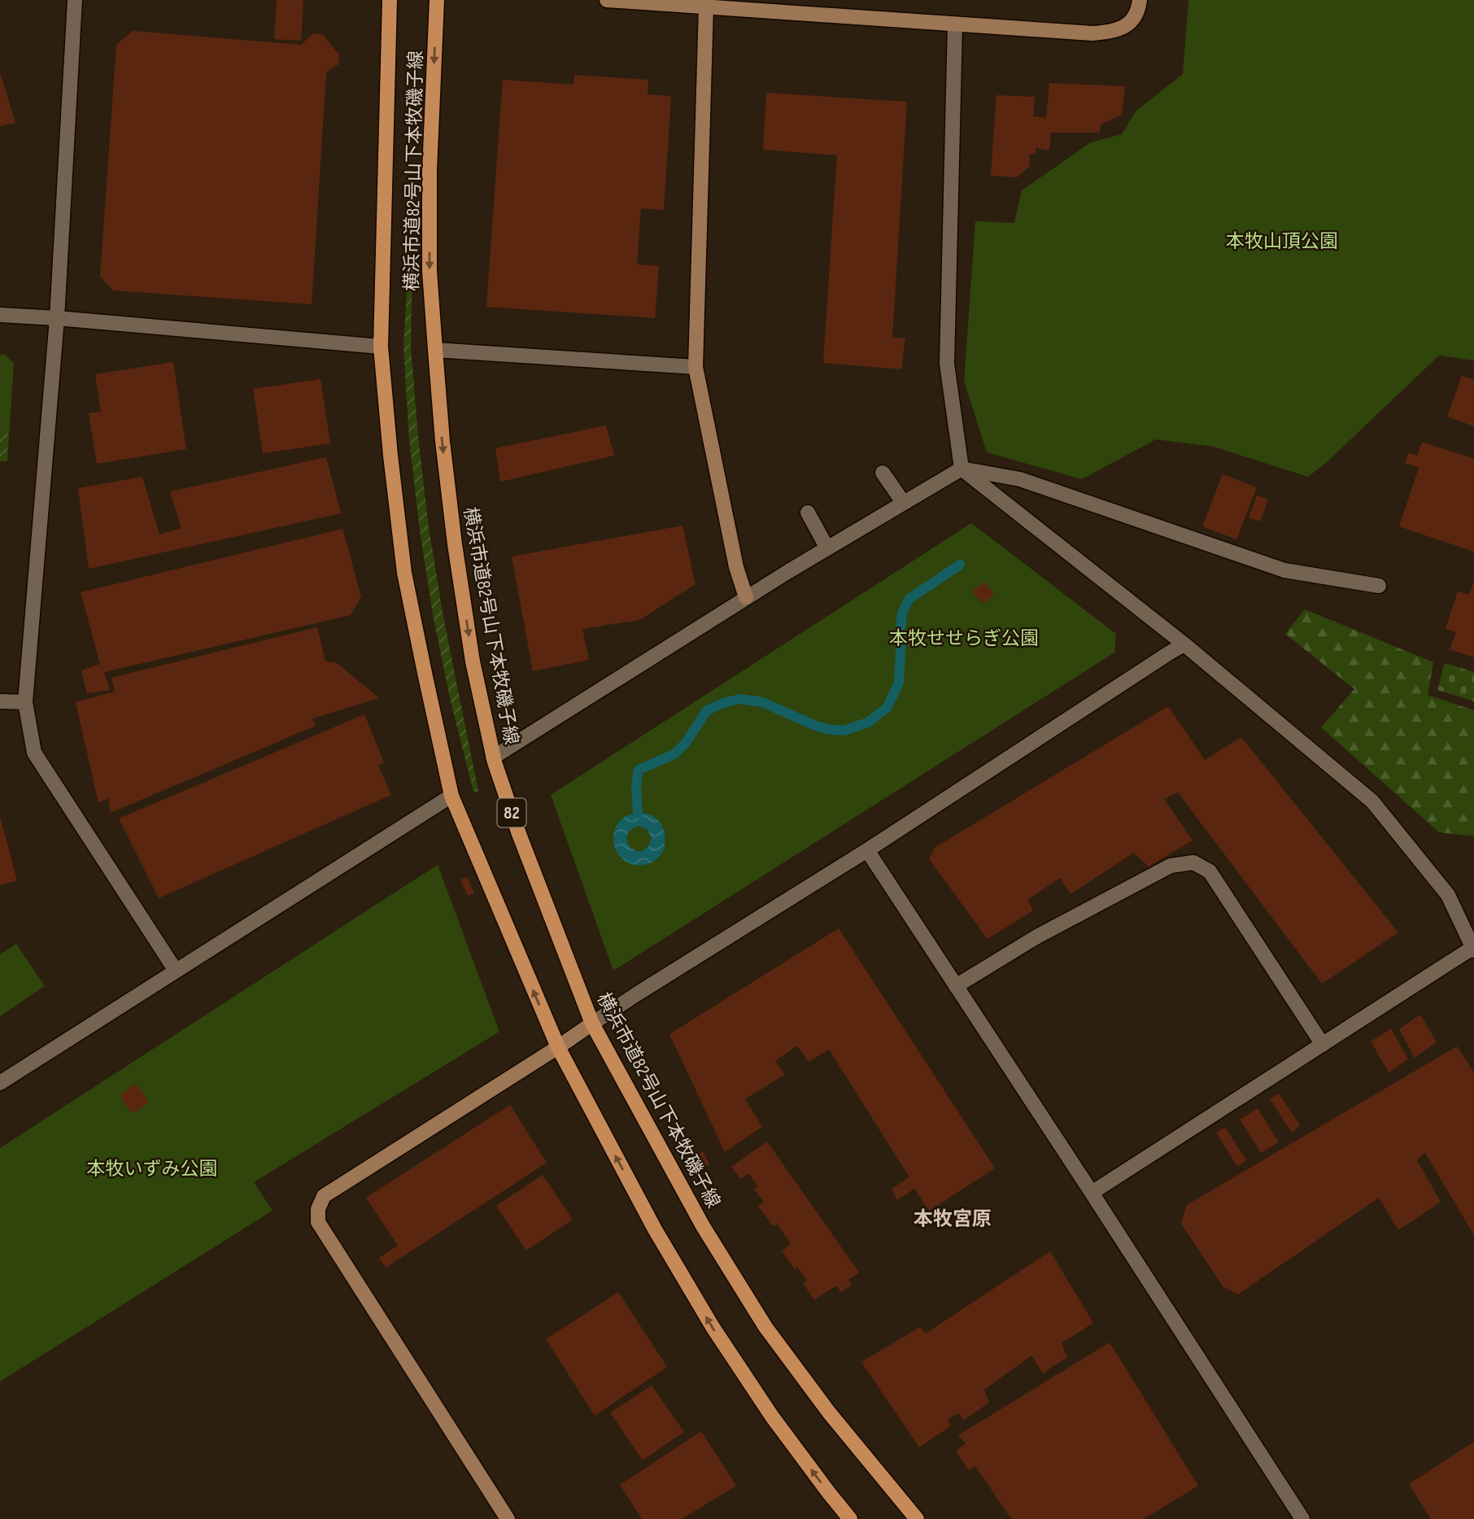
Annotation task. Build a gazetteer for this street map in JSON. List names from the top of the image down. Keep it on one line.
{"streets":{"main road":["横浜市道82号山下本牧磯子線","82"]},"districts":["本牧宮原"],"parks":["本牧山頂公園","本牧せせらぎ公園","本牧いずみ公園"]}
